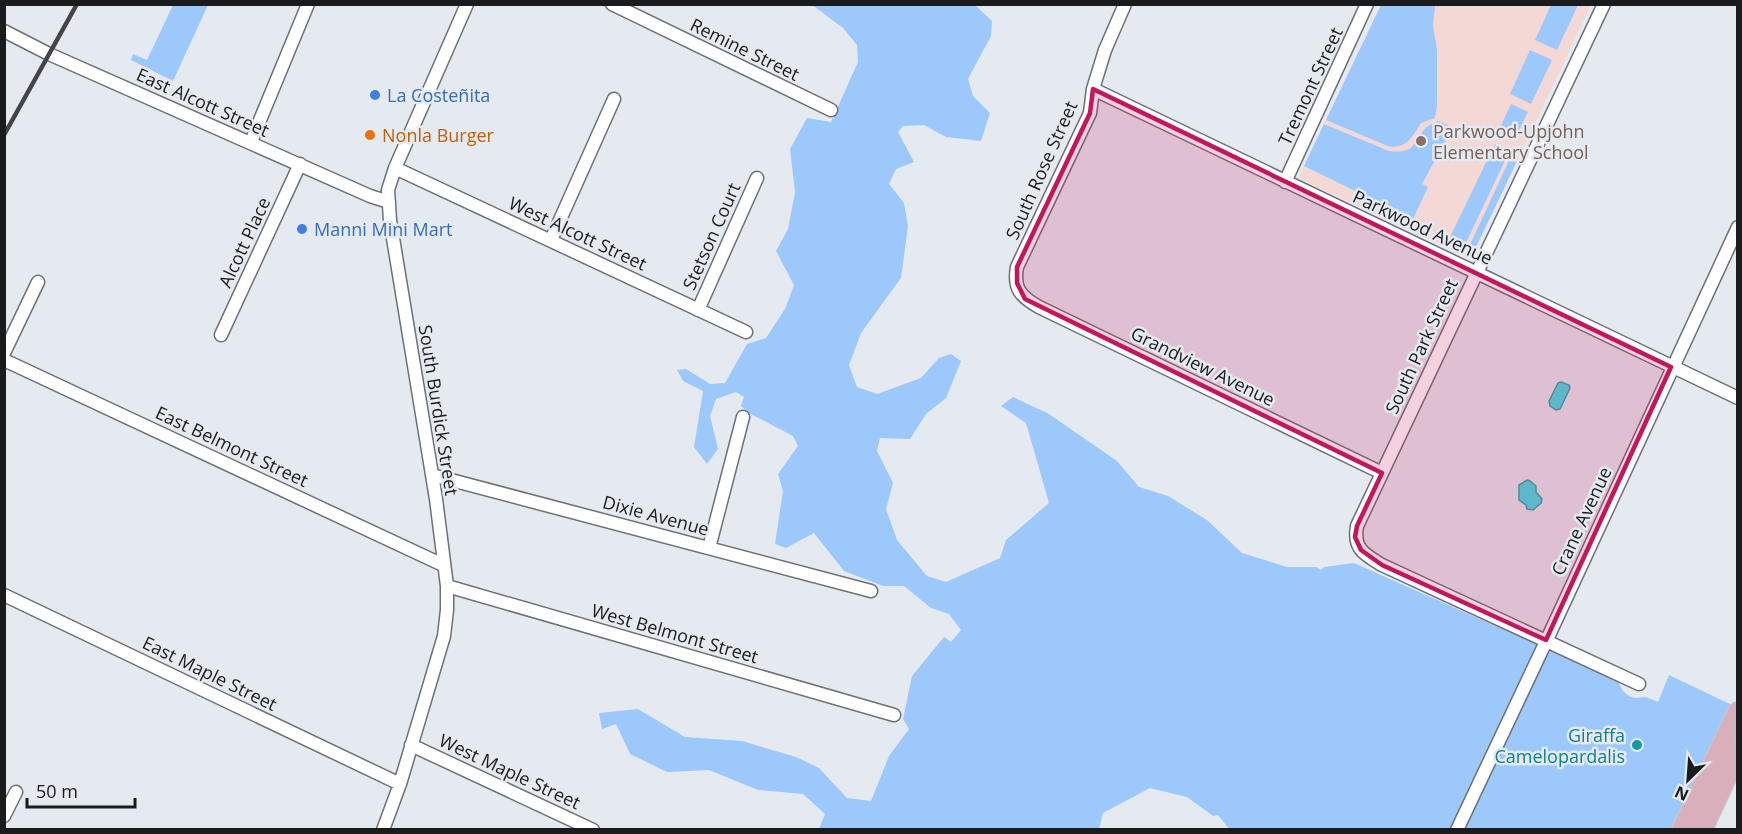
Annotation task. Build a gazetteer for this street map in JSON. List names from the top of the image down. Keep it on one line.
{"streets":{"street":["Remine Street","Tremont Street","East Alcott Street","South Rose Street","Parkwood Avenue","West Alcott Street","Stetson Court","Alcott Place","South Park Street","Grandview Avenue","South Burdick Street","East Belmont Street","Dixie Avenue","Crane Avenue","West Belmont Street","East Maple Street","West Maple Street"]},"crossings":[["Tremont Street","Parkwood Avenue"],["East Alcott Street","Alcott Place"],["East Alcott Street","South Burdick Street"],["South Rose Street","Parkwood Avenue"],["South Rose Street","Grandview Avenue"],["Parkwood Avenue","South Park Street"],["Parkwood Avenue","Crane Avenue"],["West Alcott Street","Stetson Court"],["West Alcott Street","South Burdick Street"],["South Park Street","Grandview Avenue"],["South Park Street","Crane Avenue"],["South Burdick Street","East Belmont Street"],["South Burdick Street","Dixie Avenue"],["South Burdick Street","West Belmont Street"],["South Burdick Street","East Maple Street"],["South Burdick Street","West Maple Street"]],"places":["La Costeñita","Nonla Burger","Parkwood-Upjohn Elementary School","Manni Mini Mart","Giraffa Camelopardalis"],"scale_bar":"50 m","north":"bottom left"}
